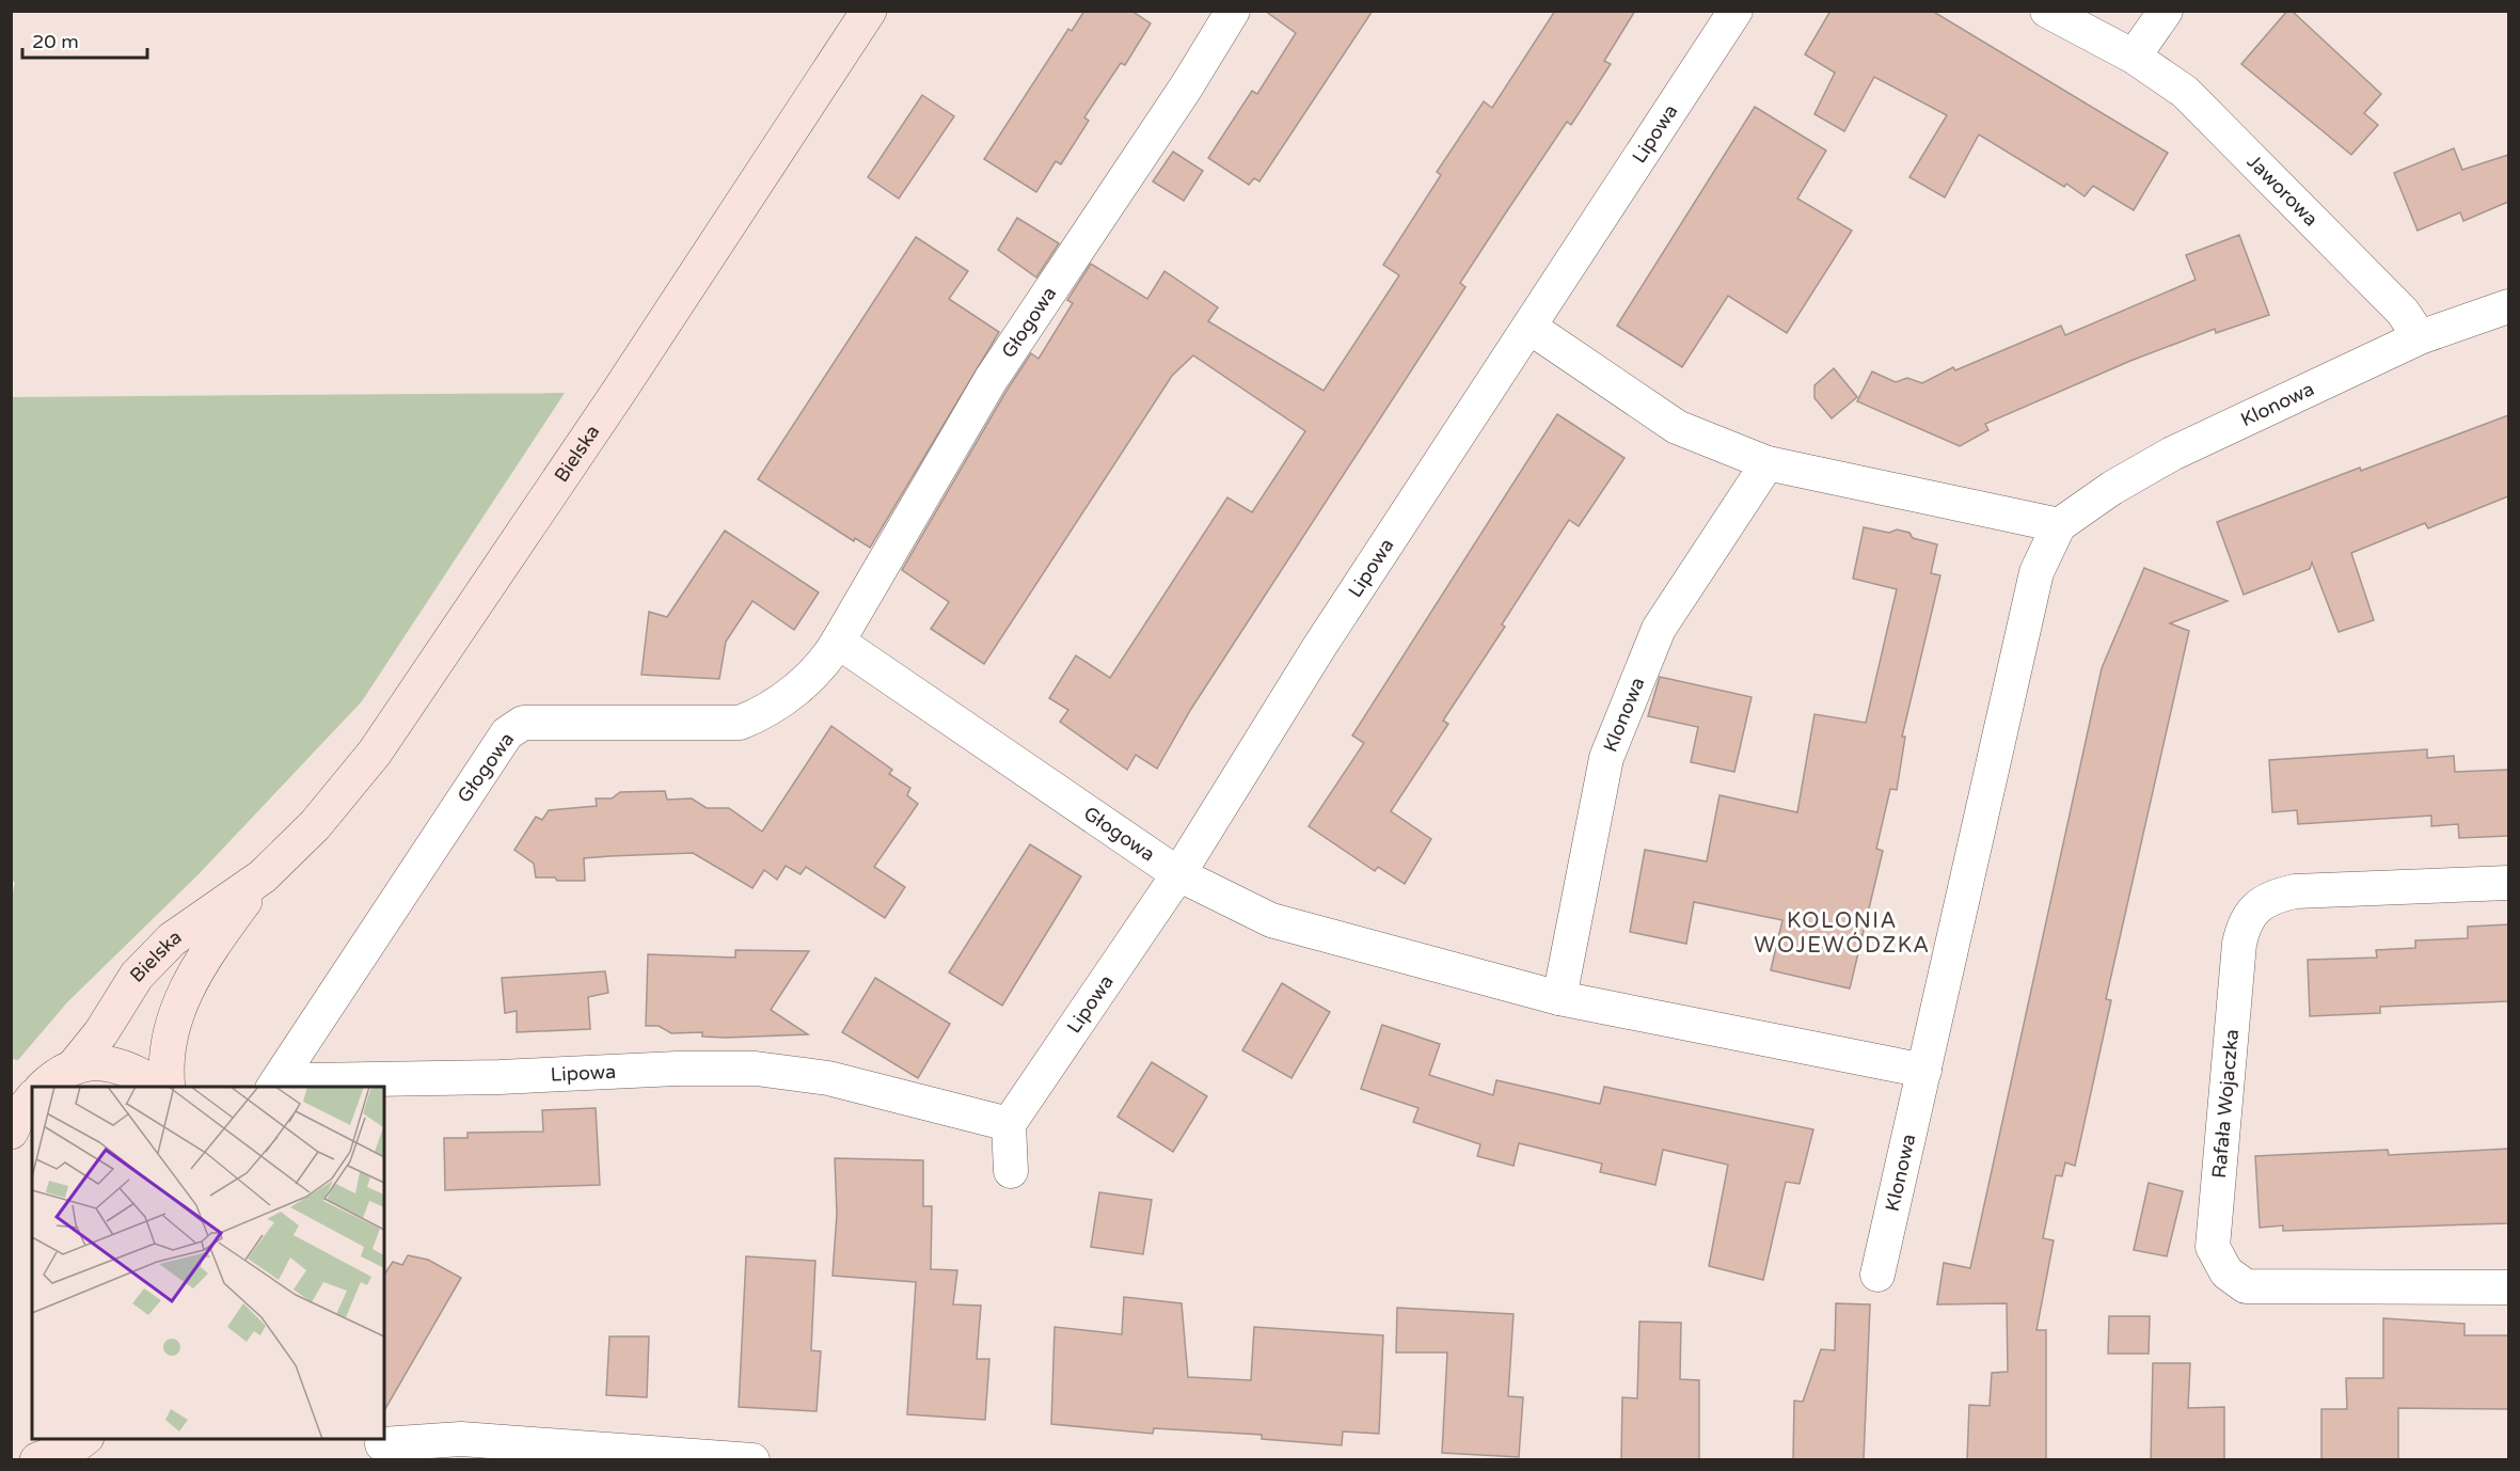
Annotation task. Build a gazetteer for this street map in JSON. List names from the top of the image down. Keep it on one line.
{"streets":{"main road":["Bielska"],"street":["Lipowa","Jaworowa","Głogowa","Klonowa","Rafała Wojaczka"]},"crossings":[["Lipowa","Głogowa"],["Jaworowa","Klonowa"]],"districts":["KOLONIA WOJEWÓDZKA"],"scale_bar":"20 m"}
